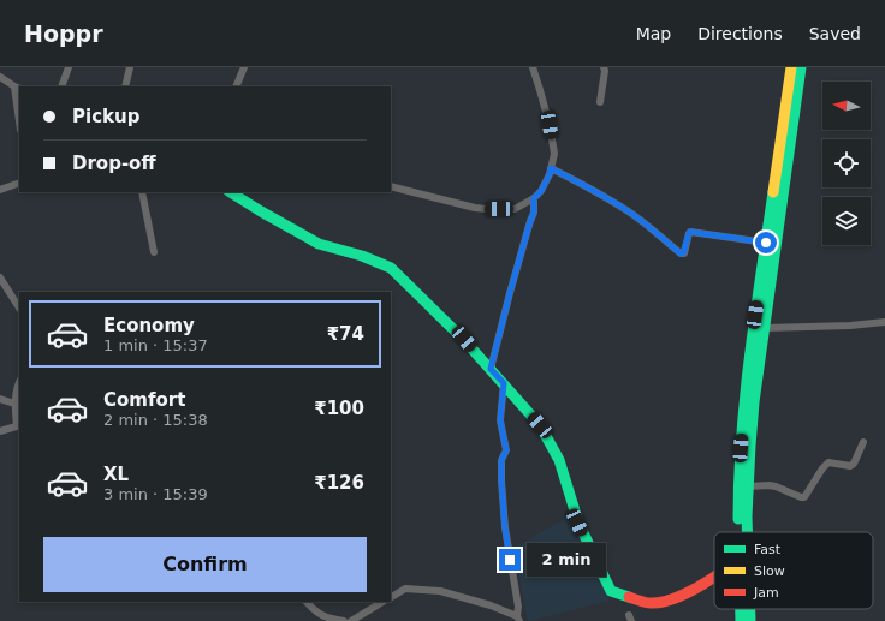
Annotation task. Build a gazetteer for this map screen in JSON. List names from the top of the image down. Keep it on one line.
{"legend":["Fast","Slow","Jam"],"north":"left","page":{"header":"Hoppr","nav":["Map","Directions","Saved"],"banner":["Pickup","Drop-off"],"list":[{"name":"Economy","note":"1 min · 15:37","value":"₹74"},{"name":"Comfort","note":"2 min · 15:38","value":"₹100"},{"name":"XL","note":"3 min · 15:39","value":"₹126"}],"buttons":"Confirm","bubble":"2 min"}}
